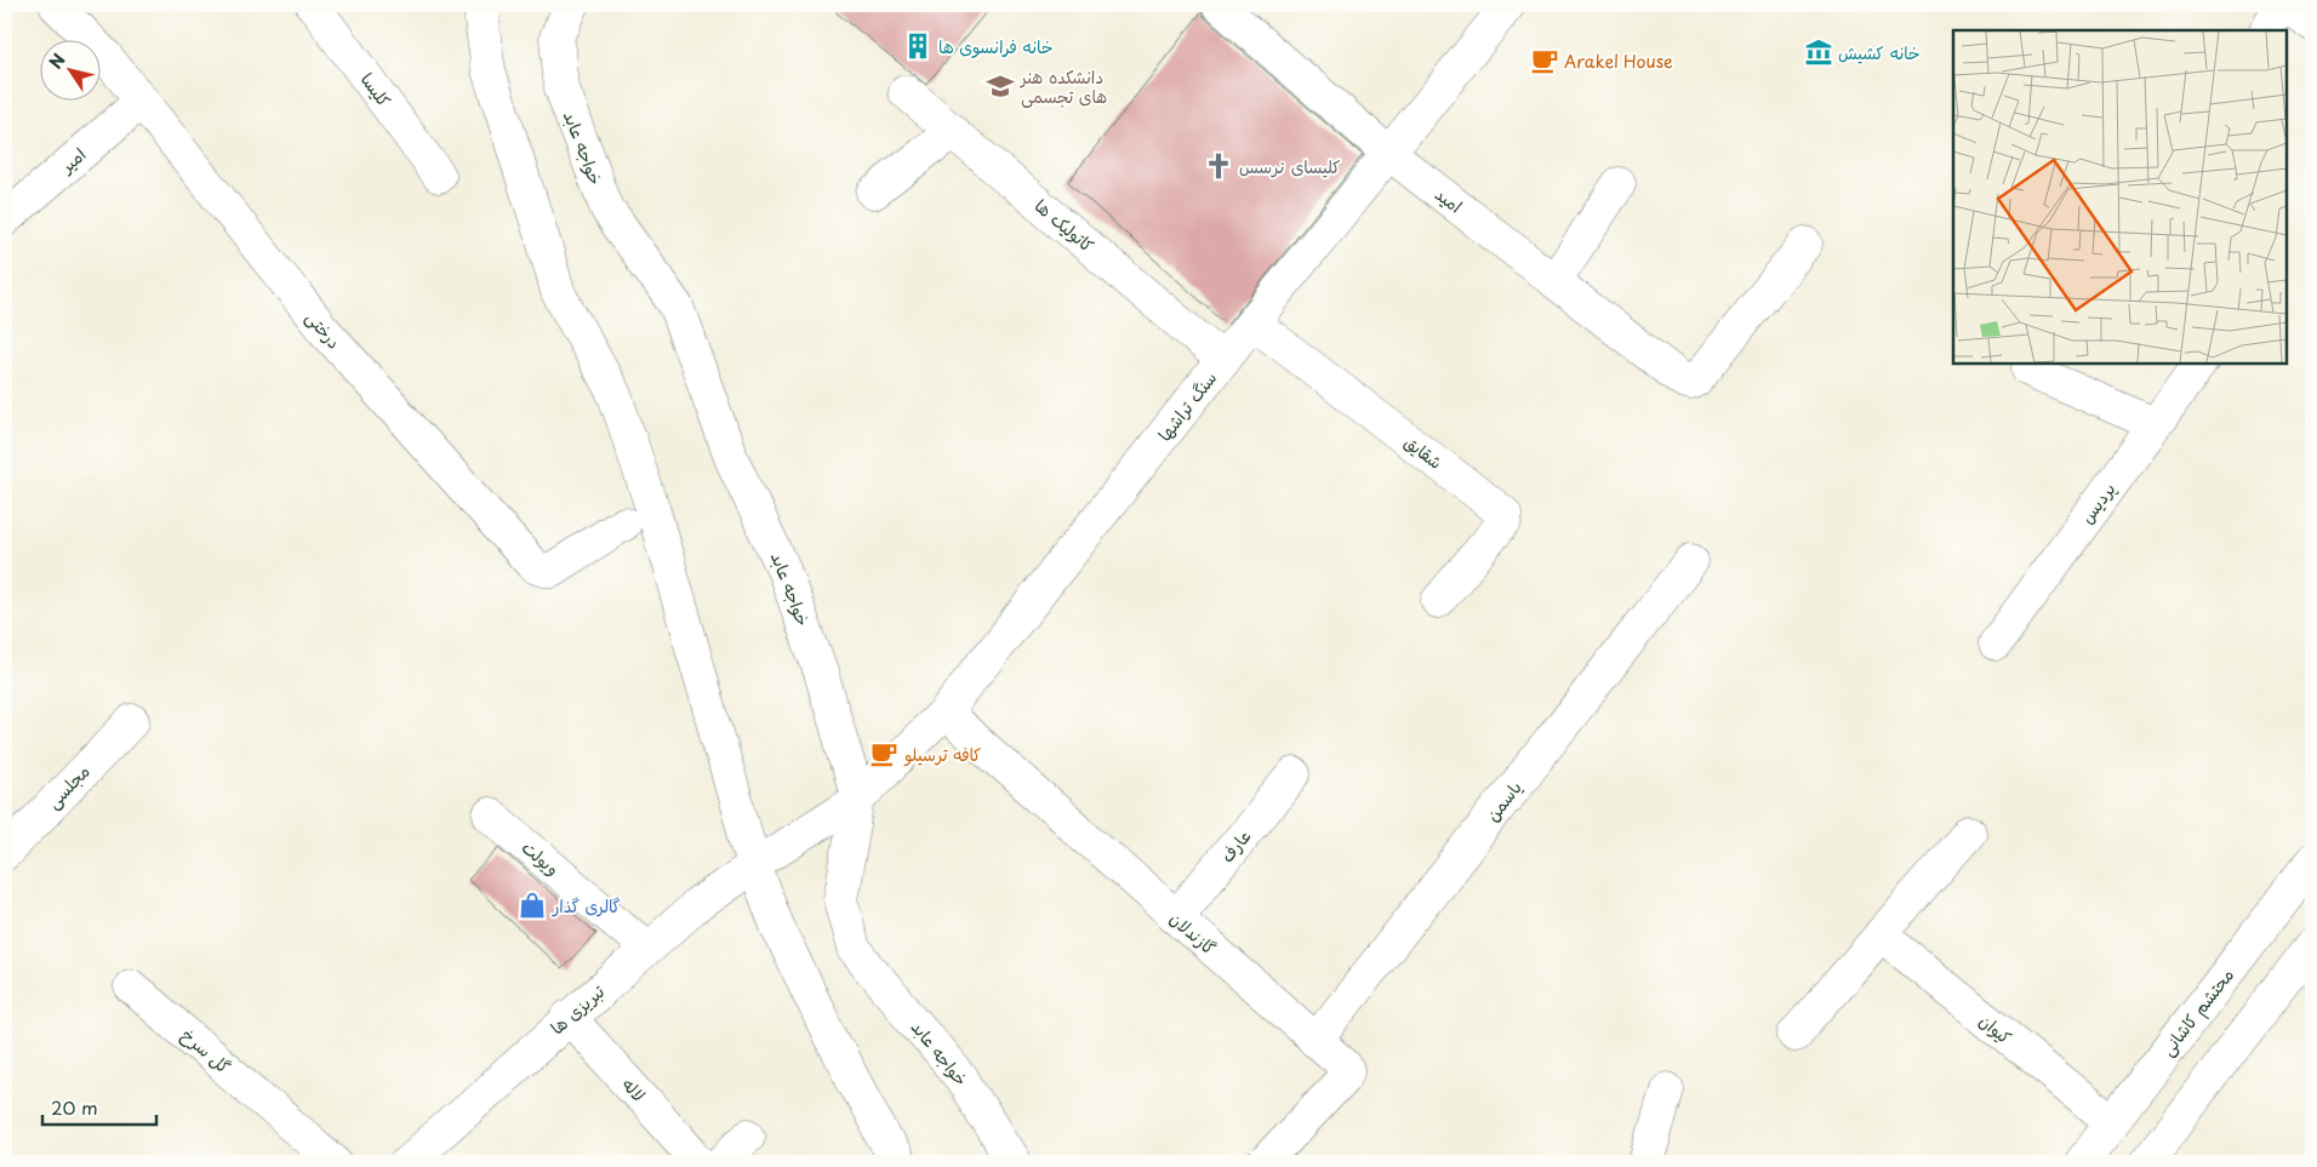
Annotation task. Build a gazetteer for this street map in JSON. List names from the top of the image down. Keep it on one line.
{"streets":{"street":["کلیسا","خواجه عابد","امیر","امید","کاتولیک ها","درختی","سنگ تراشها","شقایق","پردیس","مجلسی","یاسمن","عارف","ویولت","گازندلان","تبریزی ها","محتشم کاشانی","کیوان","گل سرخ","لاله"]},"crossings":[["خواجه عابد","سنگ تراشها"],["امیر","درختی"],["امید","سنگ تراشها"],["کاتولیک ها","سنگ تراشها"],["سنگ تراشها","شقایق"],["سنگ تراشها","گازندلان"],["سنگ تراشها","تبریزی ها"],["یاسمن","گازندلان"],["عارف","گازندلان"],["ویولت","تبریزی ها"],["تبریزی ها","لاله"],["محتشم کاشانی","کیوان"]],"places":{"building":["خانه فرانسوی ها"],"museum":["خانه کشیش"],"cafe":["Arakel House","کافه ترسیلو"],"school or university":["دانشکده هنر های تجسمی"],"church":["کلیسای نرسس"],"shop":["گالری گذار"]},"scale_bar":"20 m","north":"top left"}
